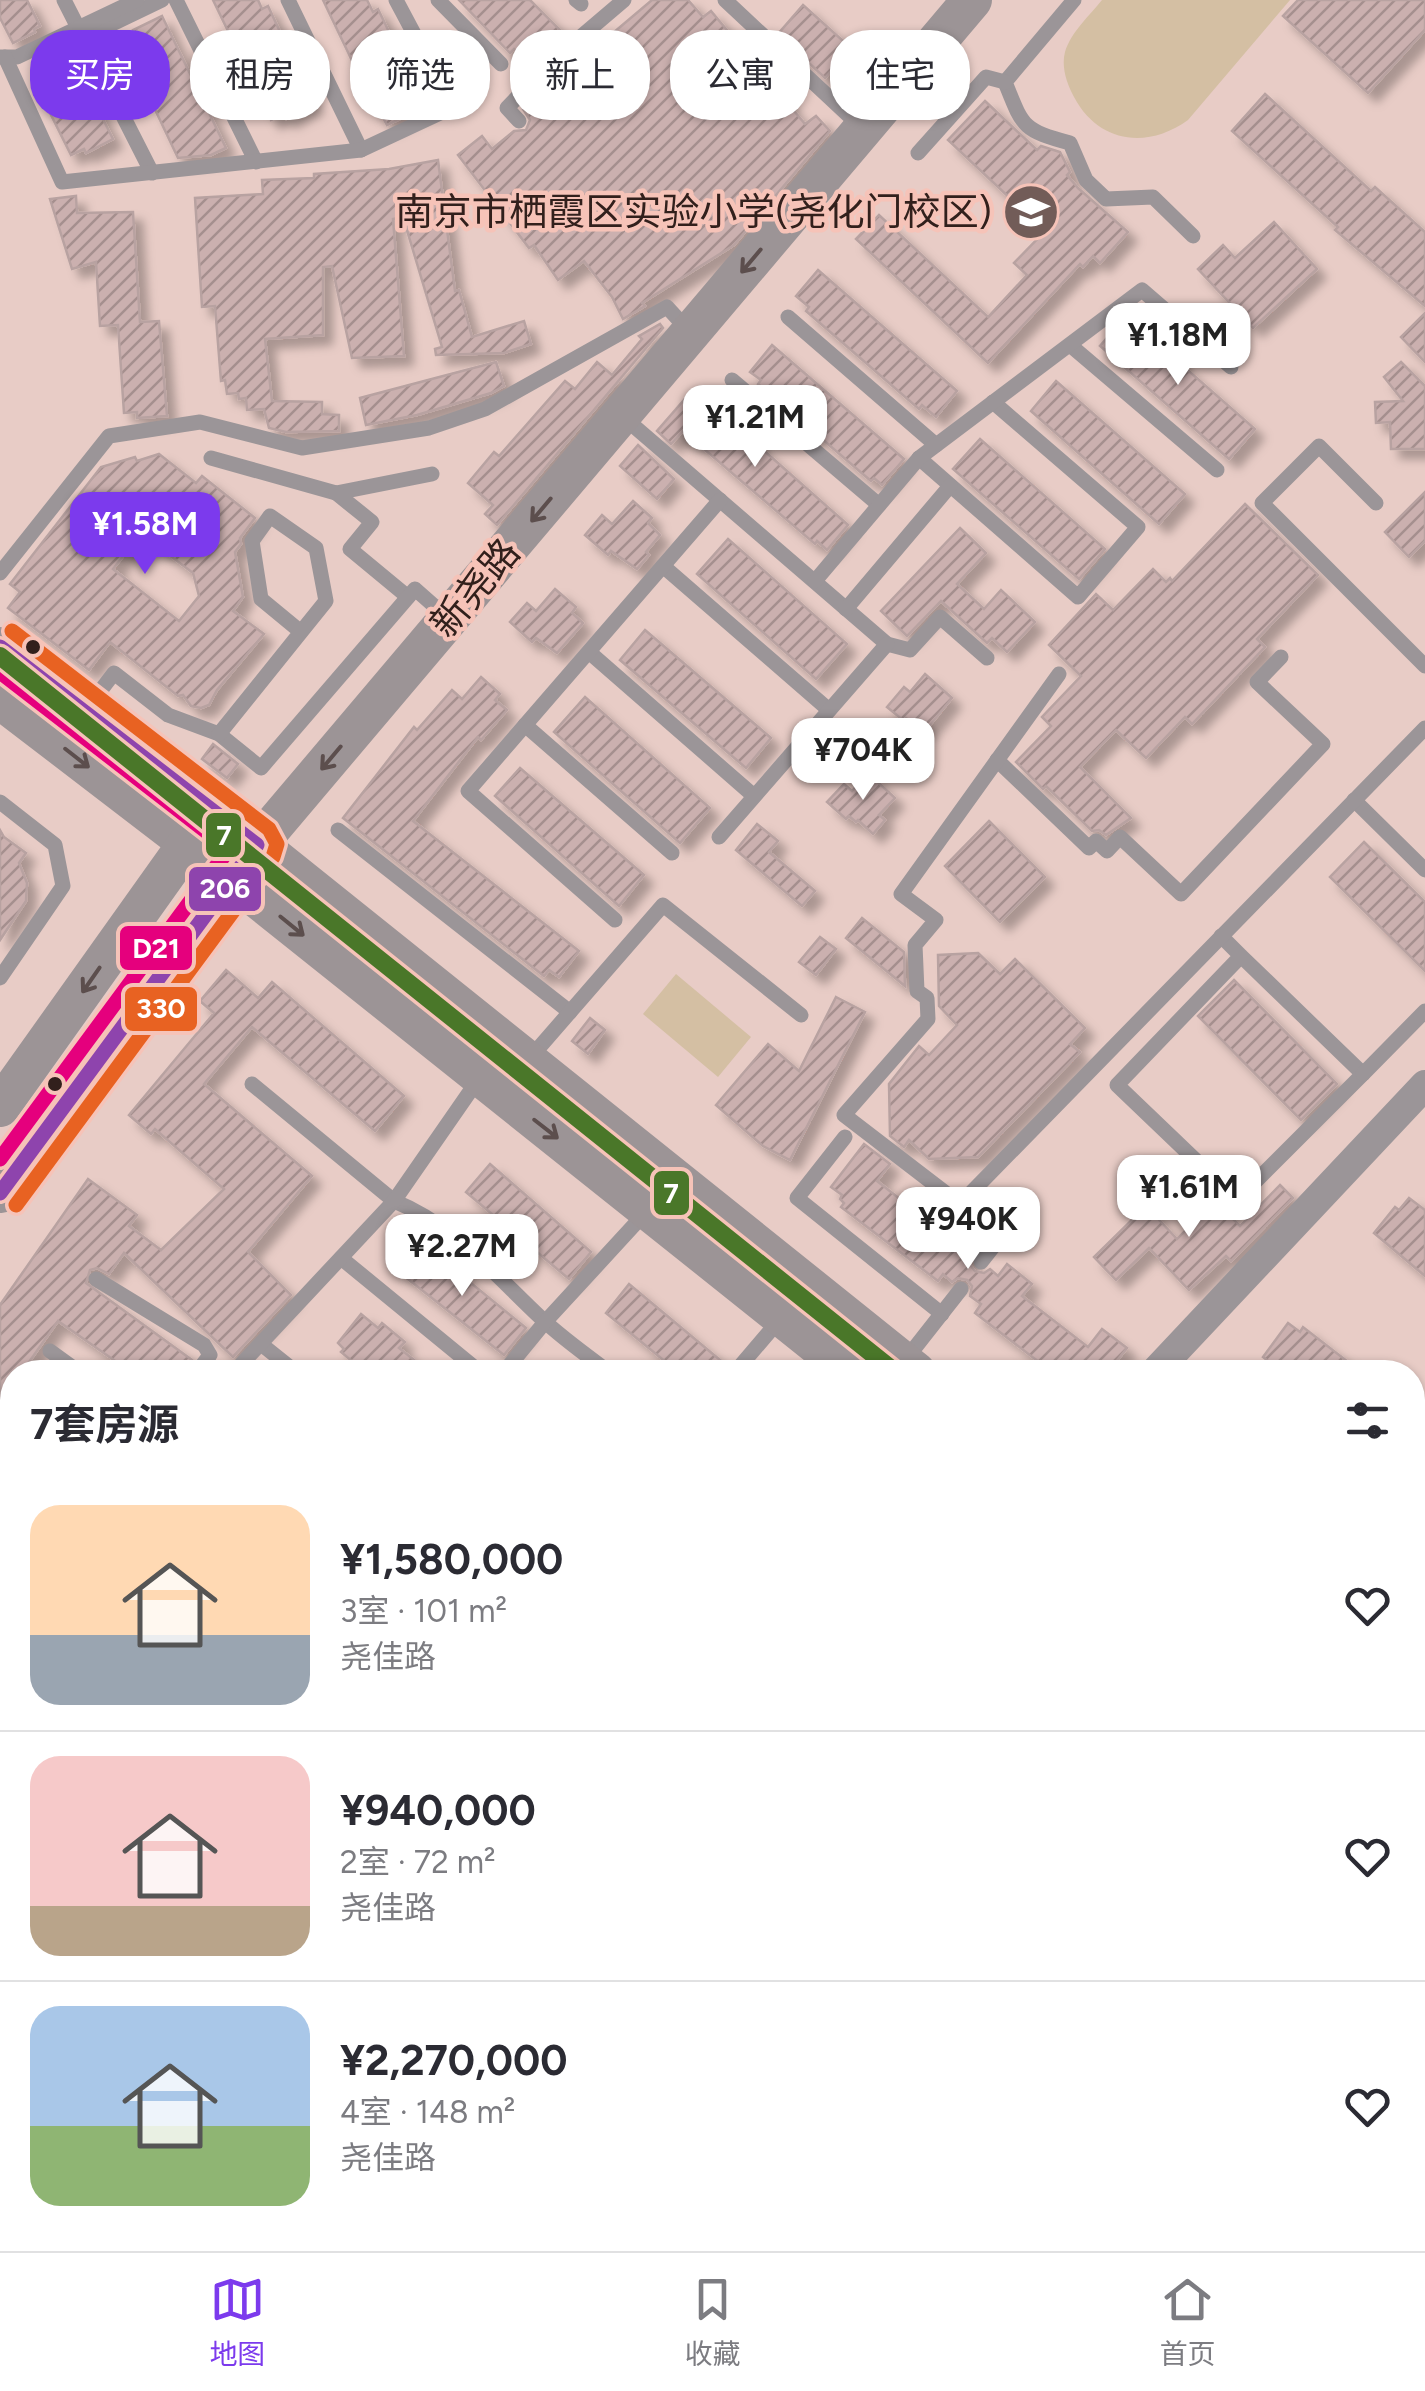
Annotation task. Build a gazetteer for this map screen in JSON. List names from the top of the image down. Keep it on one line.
{"streets":{"main road":["新尧路"]},"one_way":["新尧路"],"places":{"school or university":["南京市栖霞区实验小学(尧化门校区)"]},"lines":["transit line 330","transit line 206","transit line 7","transit line D21"],"page":{"chip":["买房","租房","筛选","新上","公寓","住宅"],"price":["¥1.18M","¥1.21M","¥1.58M","¥704K","¥1.61M","¥940K","¥2.27M"],"heading":"7套房源","list":[{"name":"¥1,580,000","note":"3室 · 101 m² · 尧佳路"},{"name":"¥940,000","note":"2室 · 72 m² · 尧佳路"},{"name":"¥2,270,000","note":"4室 · 148 m² · 尧佳路"}],"tabs":["地图","收藏","首页"]}}
